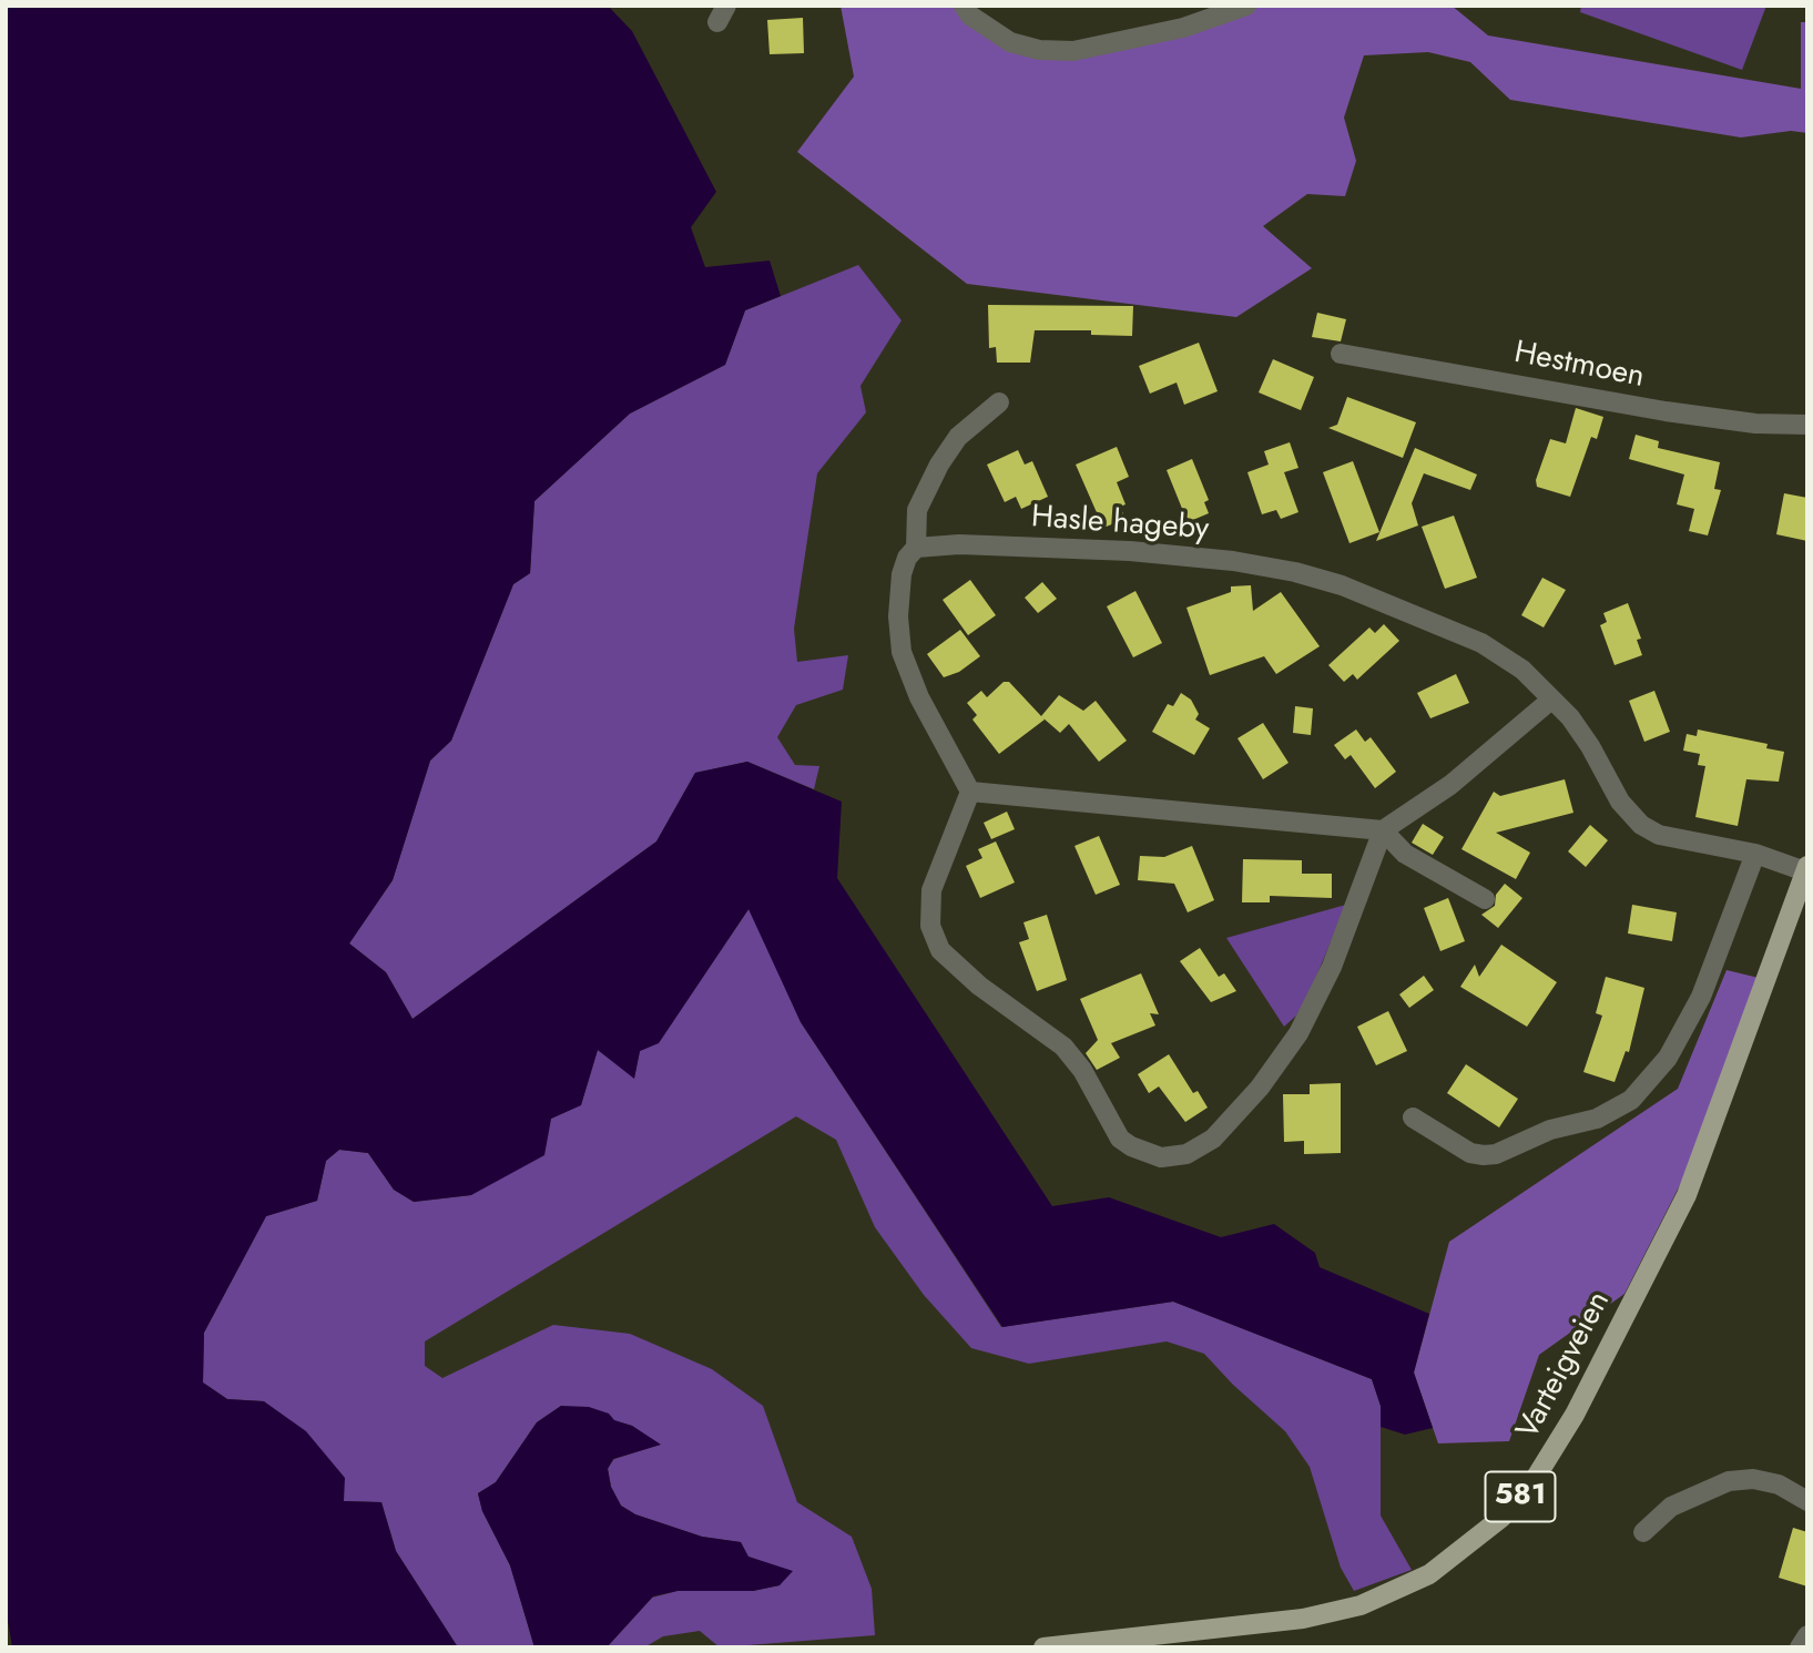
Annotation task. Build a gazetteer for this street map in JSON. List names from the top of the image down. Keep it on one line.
{"streets":{"main road":["Varteigveien","581"],"street":["Hestmoen","Hasle hageby"]},"crossings":[["Hasle hageby","Varteigveien"]]}
